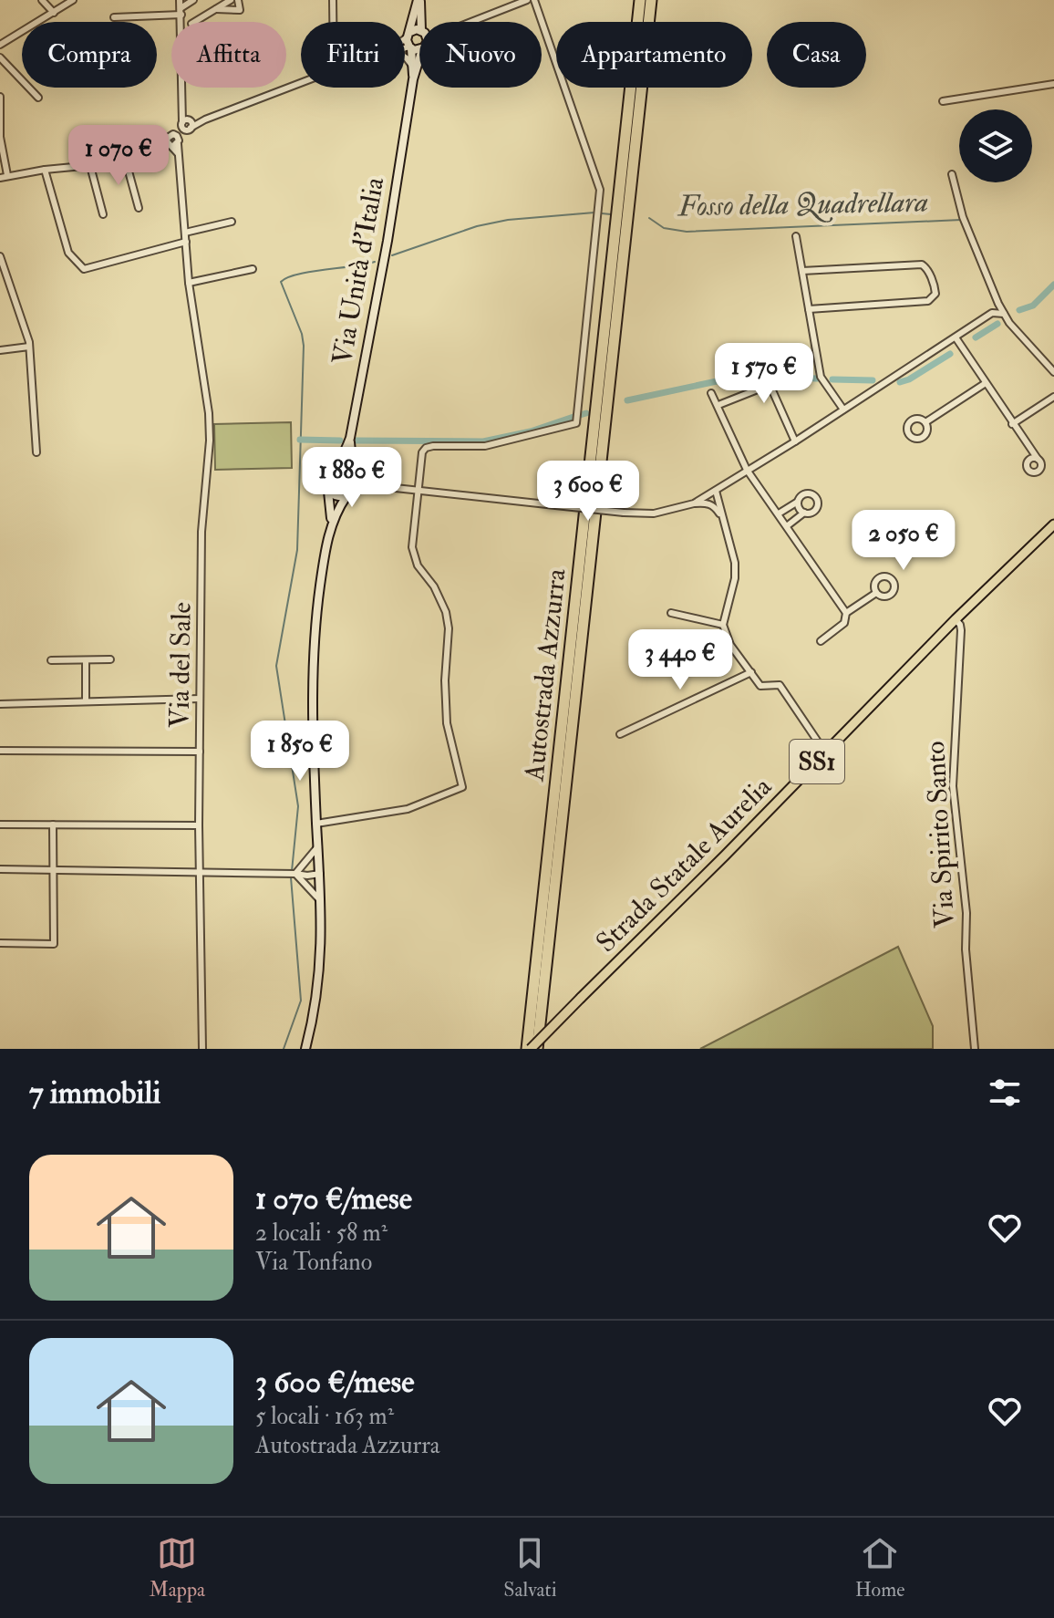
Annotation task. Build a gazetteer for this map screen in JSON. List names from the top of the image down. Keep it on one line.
{"streets":{"highway":["Autostrada Azzurra"],"main road":["Via Unità d'Italia","SS1","Strada Statale Aurelia"],"street":["Via del Sale","Via Spirito Santo"]},"crossings":[["Autostrada Azzurra","Strada Statale Aurelia"],["Via Spirito Santo","Strada Statale Aurelia"]],"water":["Fosso della Quadrellara"],"page":{"chip":["Compra","Affitta","Filtri","Nuovo","Appartamento","Casa"],"price":["1 070 €","1 570 €","1 880 €","3 600 €","2 050 €","3 440 €","1 850 €"],"heading":"7 immobili","list":[{"name":"1 070 €/mese","note":"2 locali · 58 m² · Via Tonfano"},{"name":"3 600 €/mese","note":"5 locali · 163 m² · Autostrada Azzurra"}],"tabs":["Mappa","Salvati","Home"]}}
